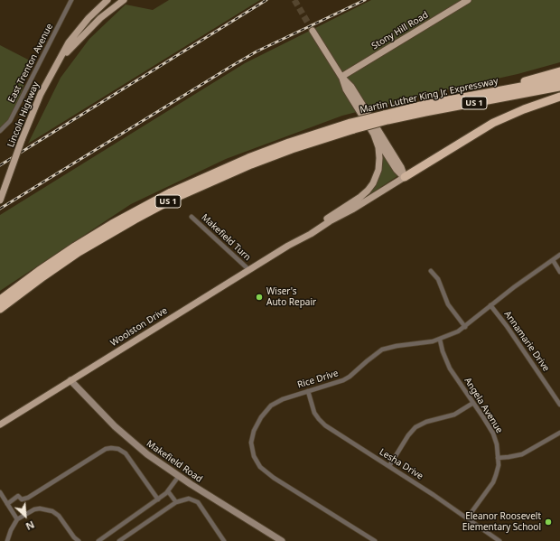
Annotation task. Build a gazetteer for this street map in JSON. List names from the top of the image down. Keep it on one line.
{"streets":{"highway":["Martin Luther King Jr. Expressway","US 1"],"main road":["Stony Hill Road","Lincoln Highway","Woolston Drive"],"street":["East Trenton Avenue","Makefield Turn","Annamarie Drive","Rice Drive","Angela Avenue","Makefield Road","Lesha Drive"]},"crossings":[["Stony Hill Road","Woolston Drive"],["Makefield Turn","Woolston Drive"],["Woolston Drive","Makefield Road"],["Annamarie Drive","Rice Drive"],["Rice Drive","Angela Avenue"],["Rice Drive","Lesha Drive"],["Angela Avenue","Lesha Drive"]],"places":["Wiser's Auto Repair","Eleanor Roosevelt Elementary School"],"north":"bottom right"}
